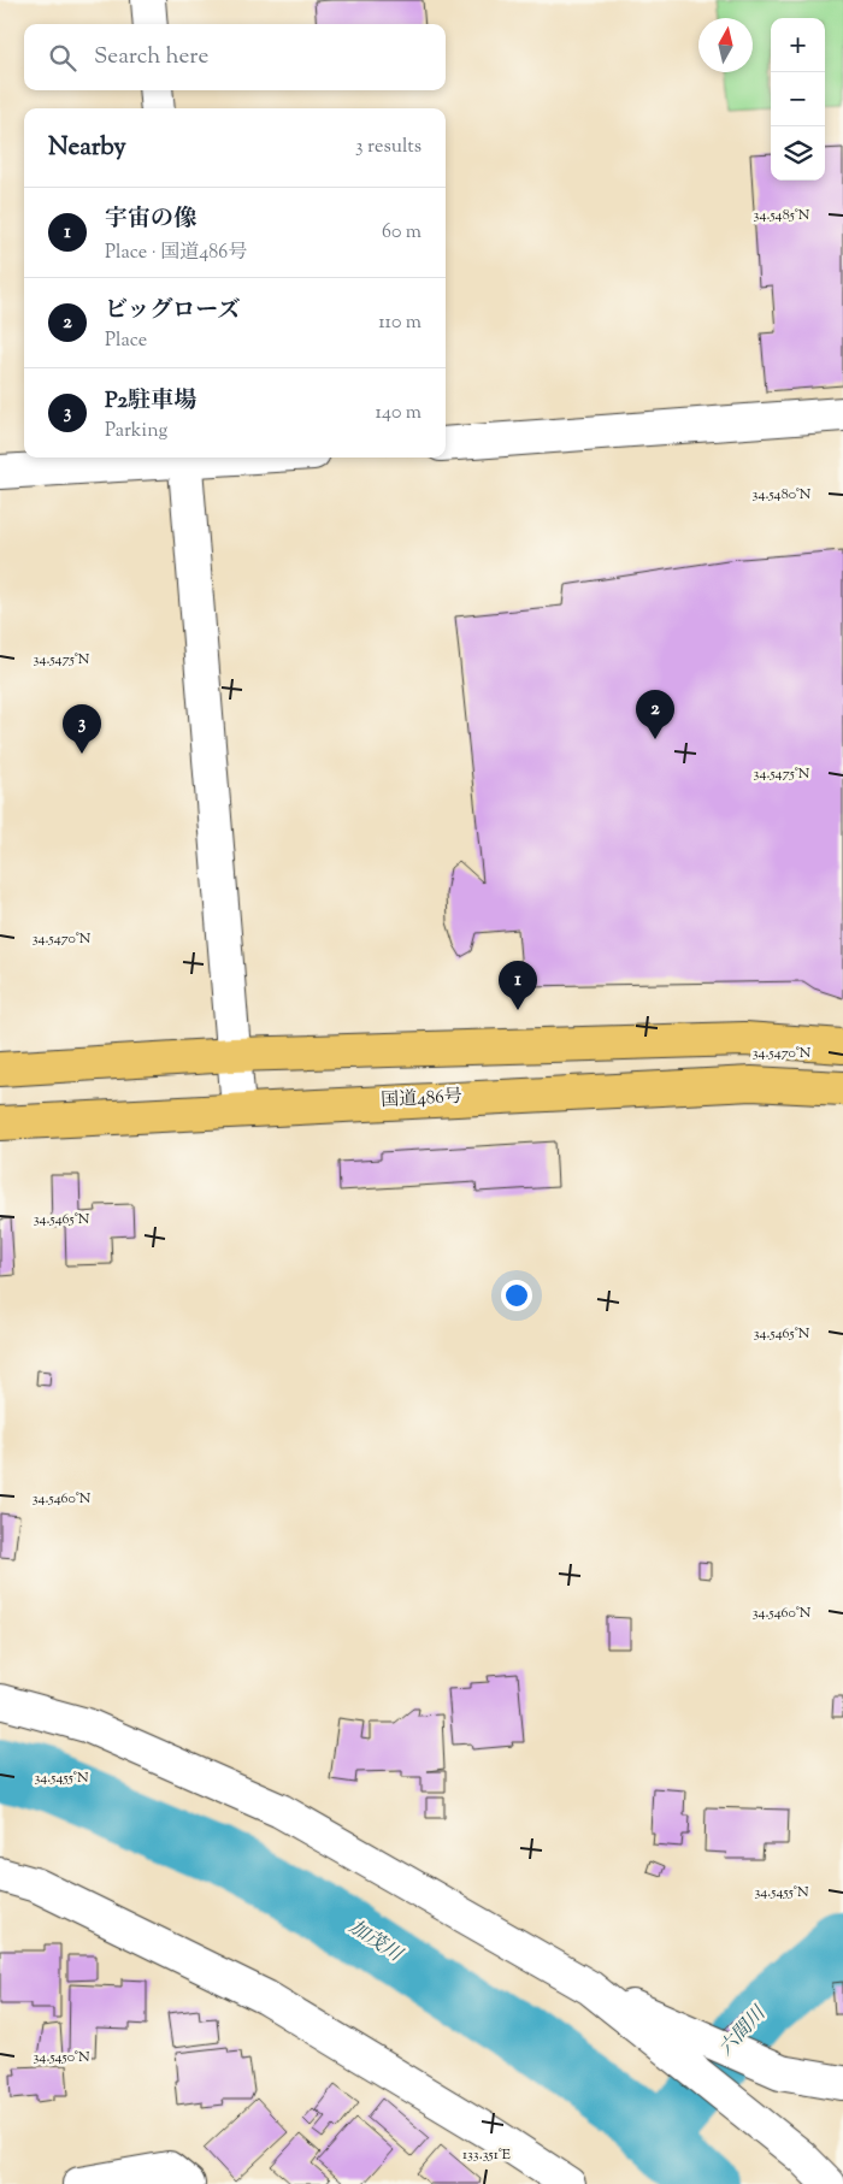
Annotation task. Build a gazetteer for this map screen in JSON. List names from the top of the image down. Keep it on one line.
{"streets":{"highway":["国道486号"]},"water":["加茂川","六間川"],"north":"top","page":{"map_buttons":["+","−"],"search":"Search here","heading":["Nearby","3 results"],"list":[{"mark":"1","name":"宇宙の像","note":"Place · 国道486号","value":"60 m"},{"mark":"2","name":"ビッグローズ","note":"Place","value":"110 m"},{"mark":"3","name":"P2駐車場","note":"Parking","value":"140 m"}],"pins":["2","3","1"]},"coordinates":["34.5485°N","34.5480°N","34.5475°N","34.5470°N","34.5465°N","34.5460°N","34.5455°N","34.5450°N","133.351°E"]}
